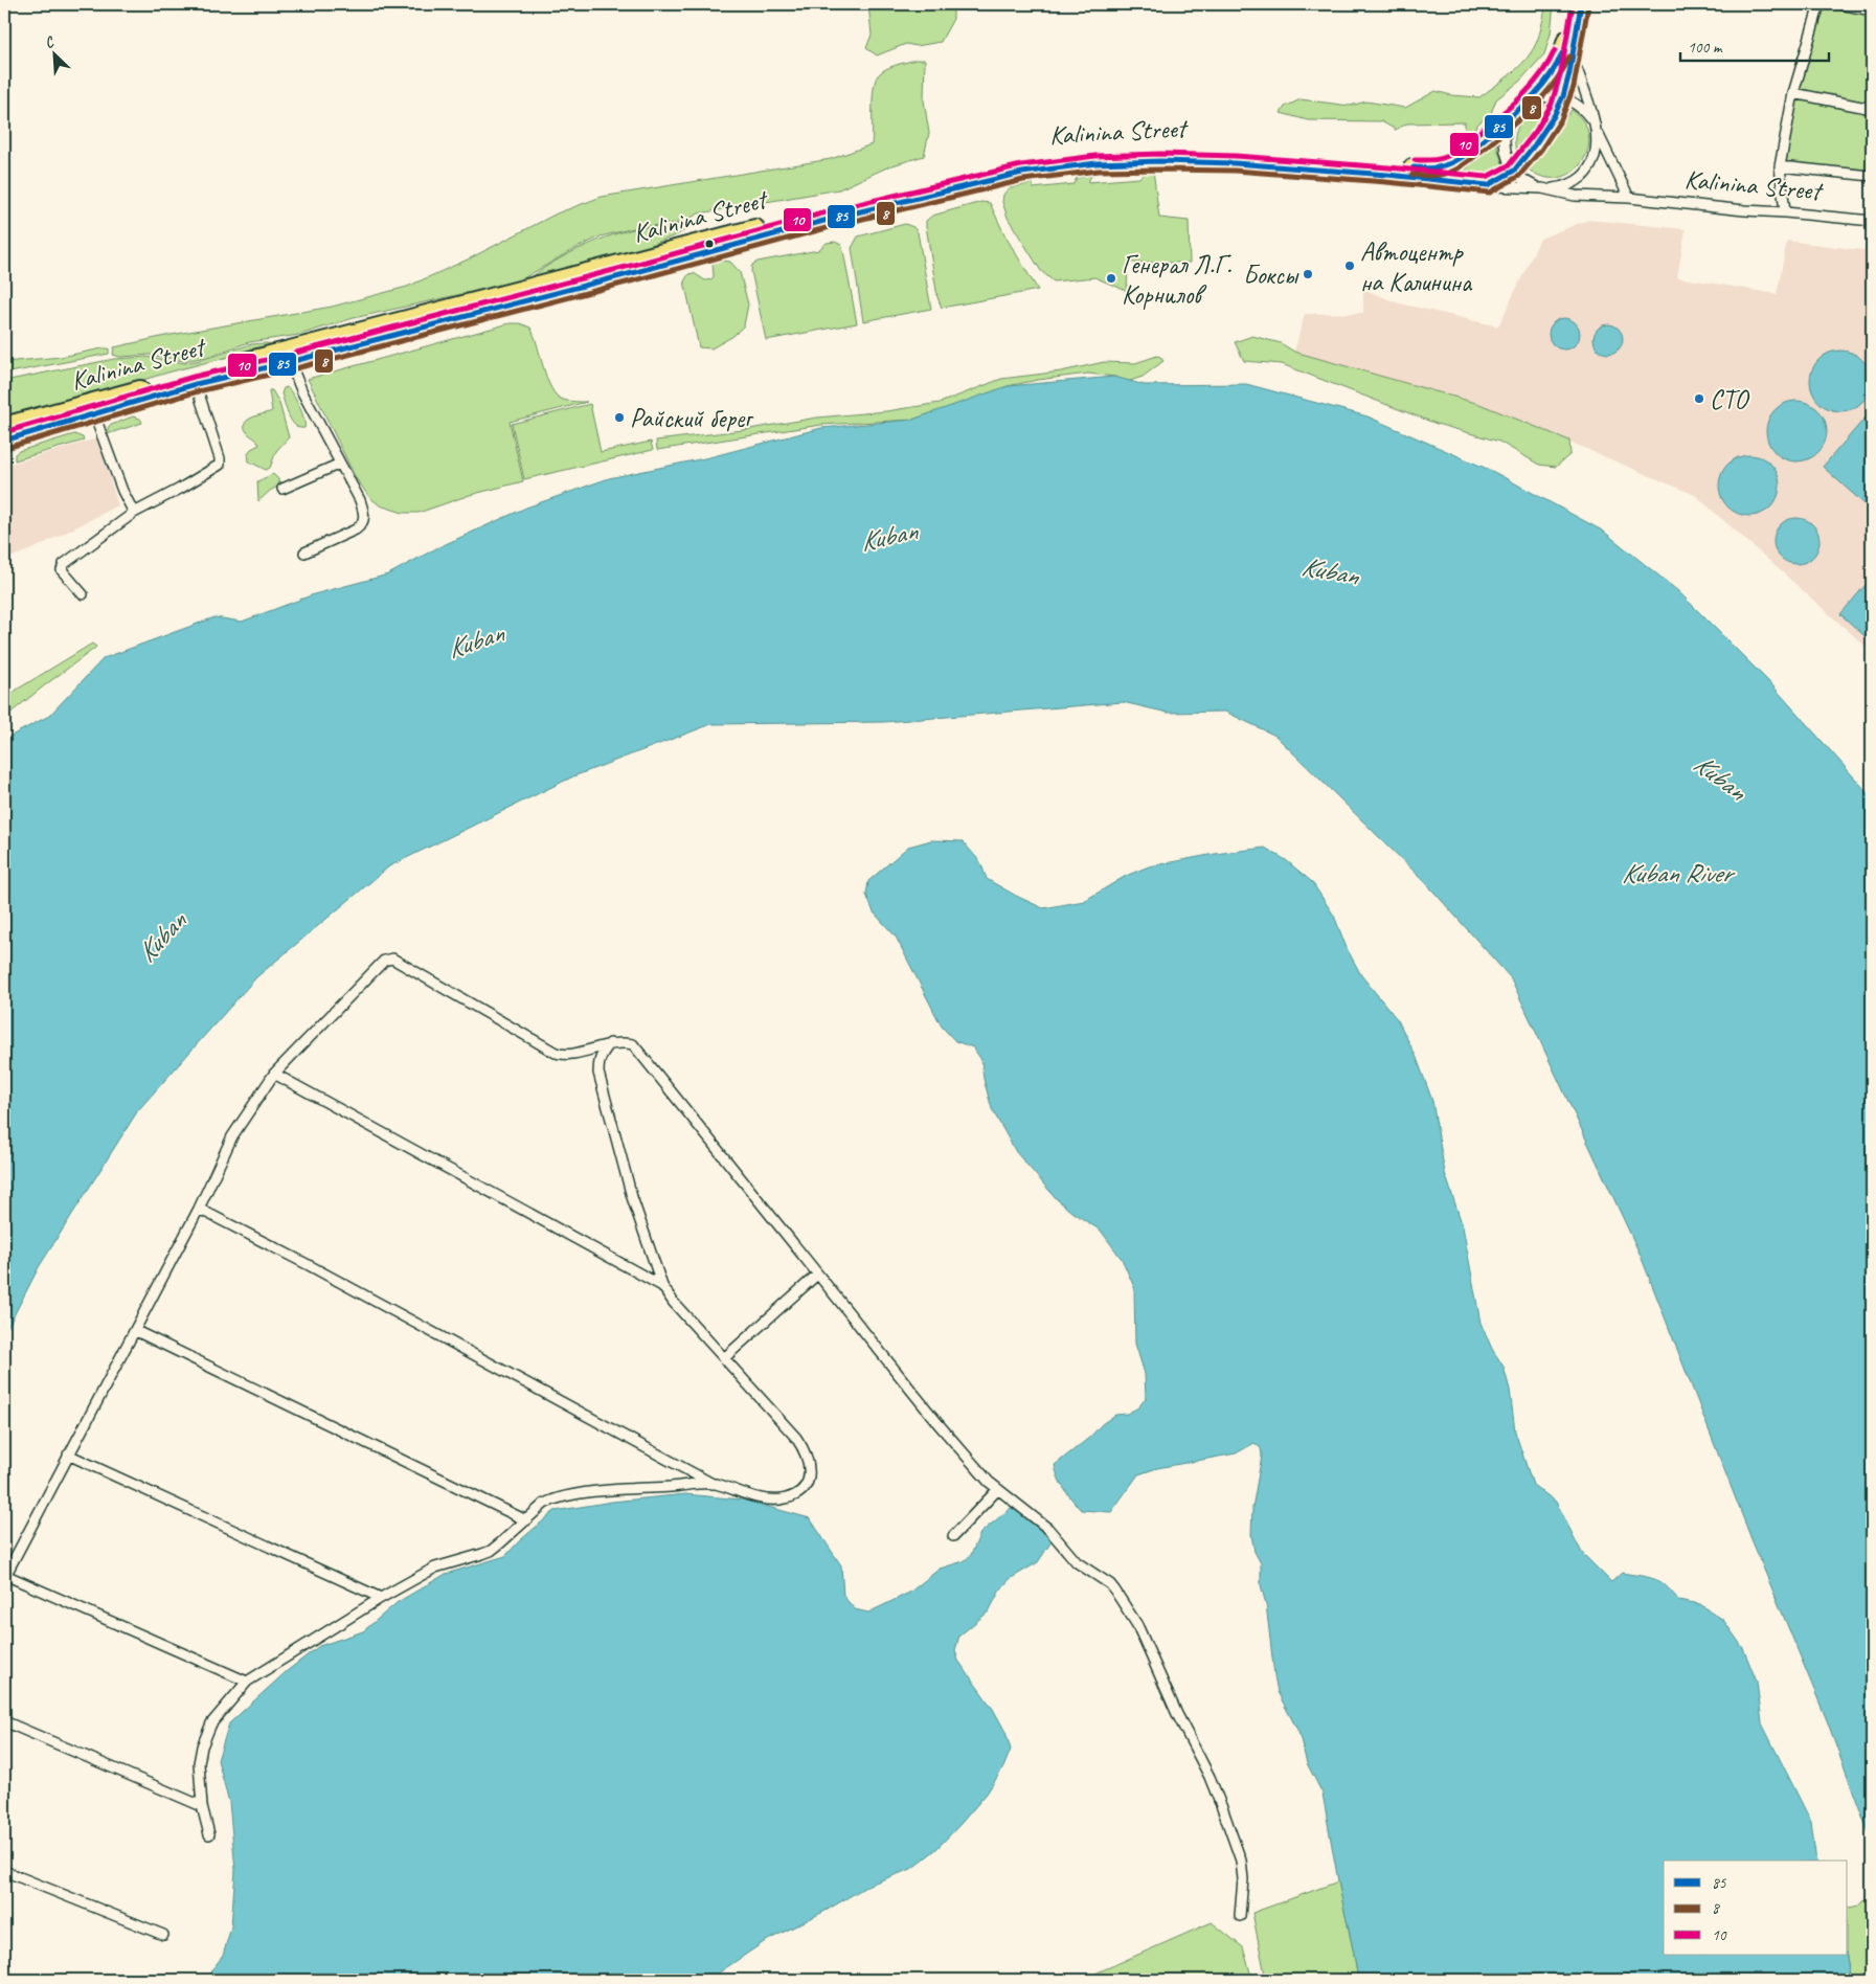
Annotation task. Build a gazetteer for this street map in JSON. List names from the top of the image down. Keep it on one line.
{"streets":{"highway":["Kalinina Street"]},"water":["Kuban","Kuban River"],"places":["Автоцентр на Калинина","Боксы","Генерал Л.Г. Корнилов","СТО","Райский берег"],"lines":["transit line 85","transit line 10","transit line 8"],"legend":["85","8","10"],"scale_bar":"100 m","north":"top left"}
